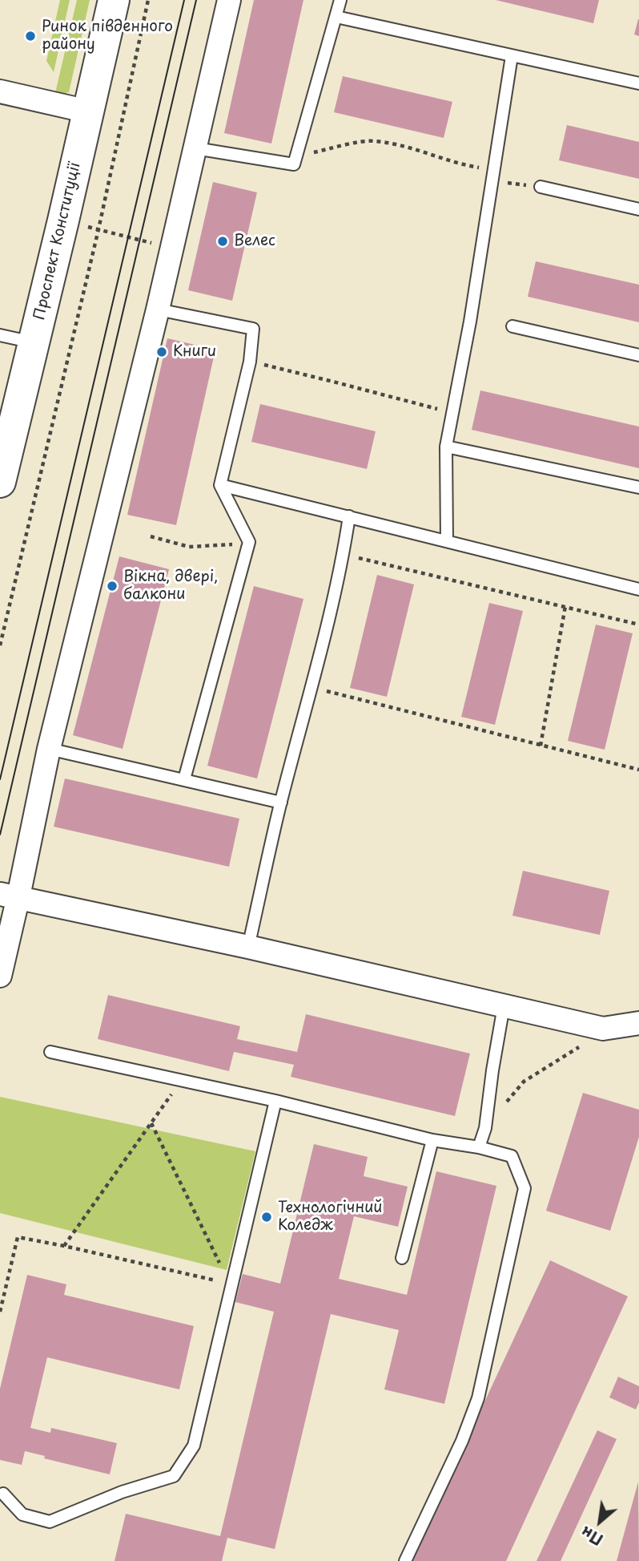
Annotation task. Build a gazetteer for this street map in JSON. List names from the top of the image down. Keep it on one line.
{"streets":{"street":["Проспект Конституції"]},"places":["Ринок південного району","Велес","Книги","Вікна, двері, балкони","Технологічний Коледж"],"north":"bottom left"}
